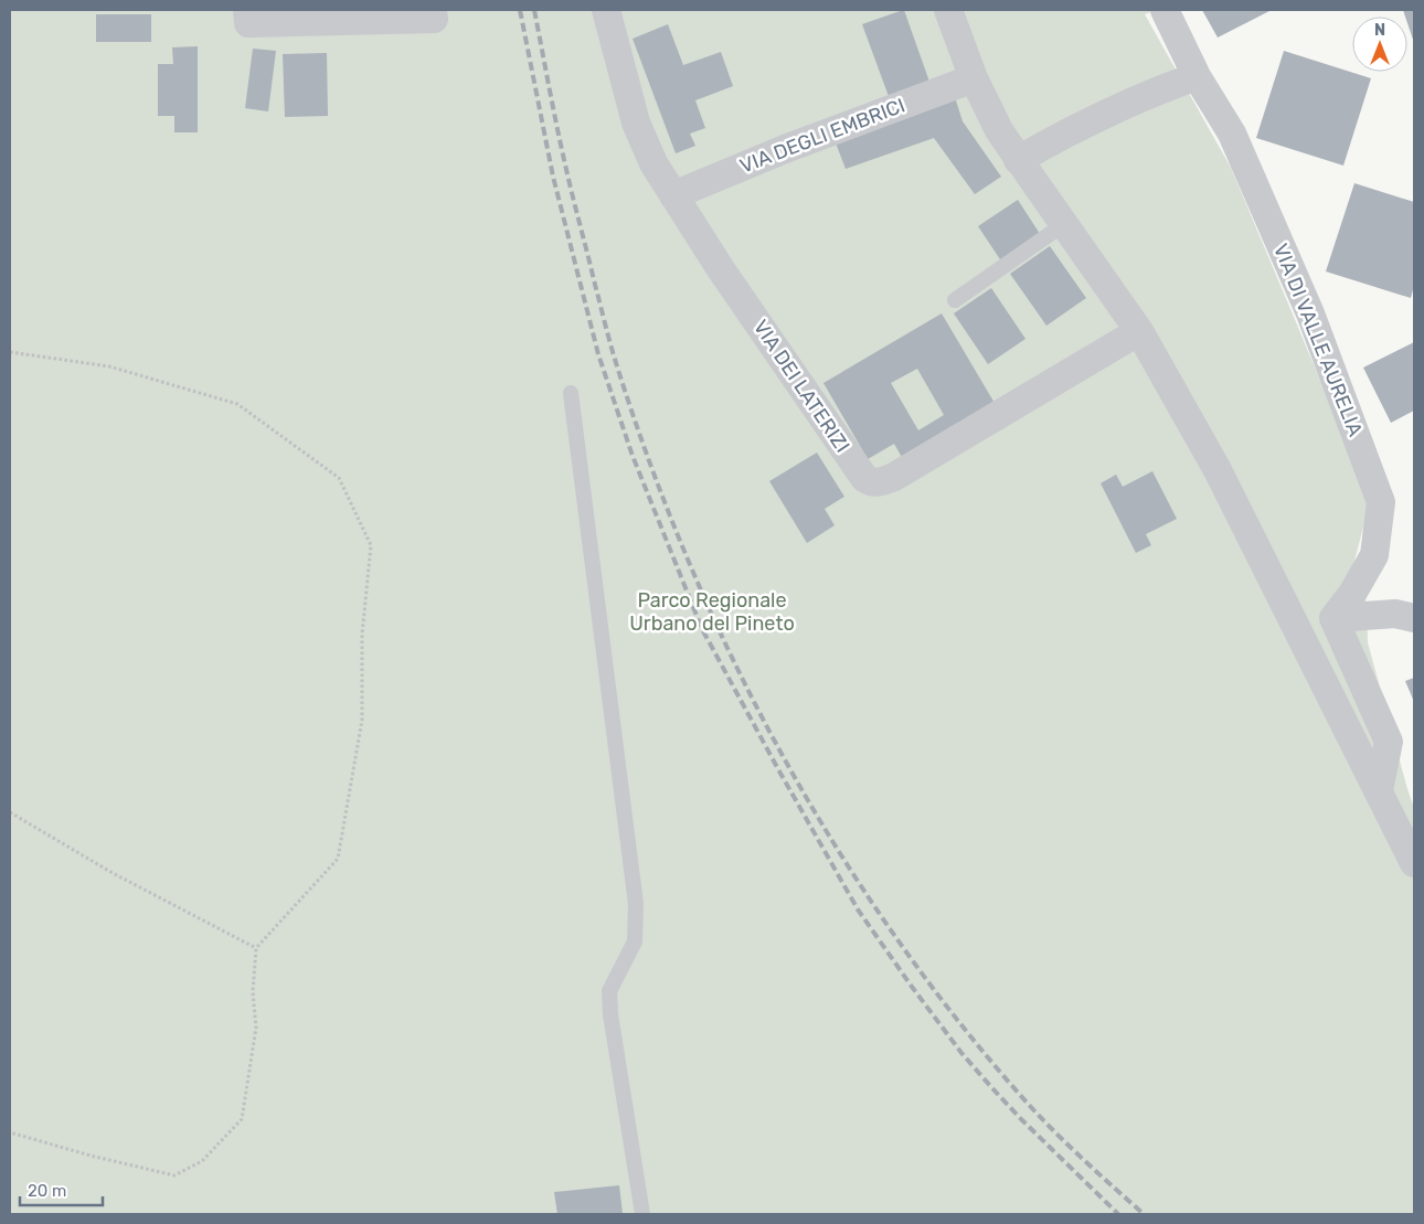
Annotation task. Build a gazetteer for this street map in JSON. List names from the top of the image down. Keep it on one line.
{"streets":{"street":["VIA DEGLI EMBRICI","VIA DI VALLE AURELIA","VIA DEI LATERIZI"]},"crossings":[["VIA DEGLI EMBRICI","VIA DEI LATERIZI"]],"parks":["Parco Regionale Urbano del Pineto"],"scale_bar":"20 m","north":"top"}
